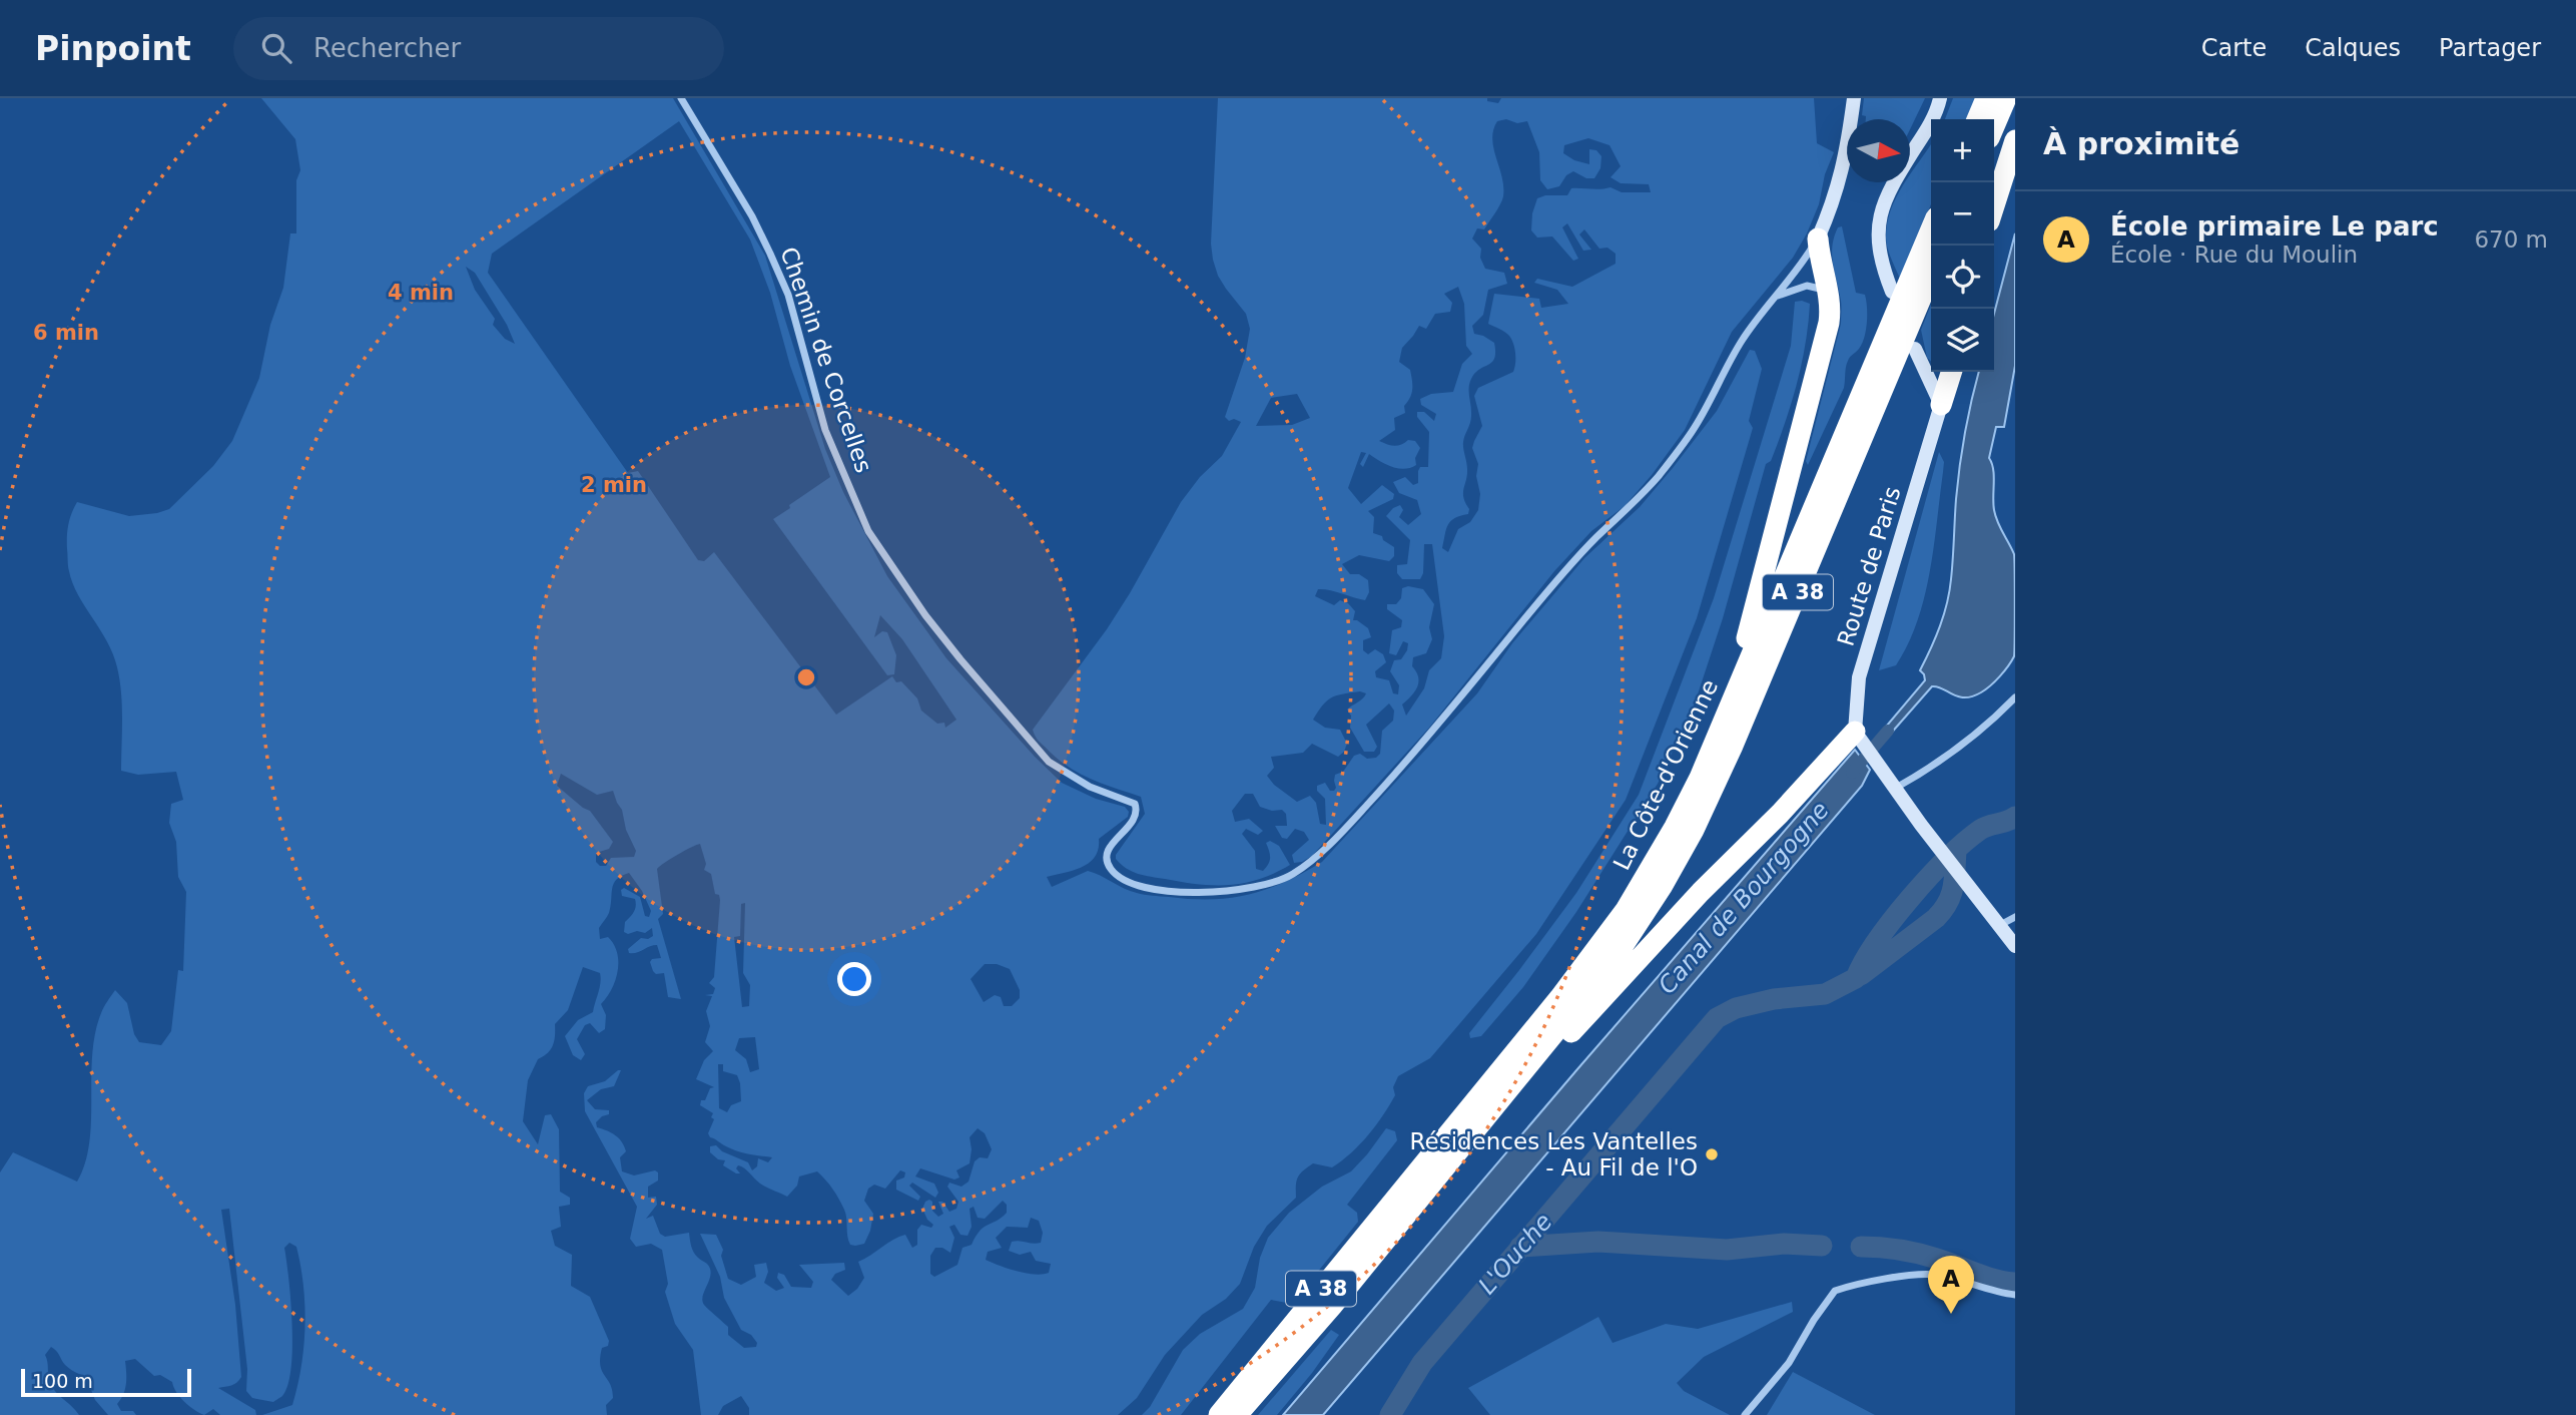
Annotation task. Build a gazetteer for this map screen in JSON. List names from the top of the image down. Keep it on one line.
{"streets":{"highway":["A 38","La Côte-d'Orienne"],"main road":["Route de Paris"],"street":["Chemin de Corcelles"]},"water":["Canal de Bourgogne","L'Ouche"],"places":["Résidences Les Vantelles - Au Fil de l'O"],"scale_bar":"100 m","north":"right","page":{"header":"Pinpoint","search":"Rechercher","nav":["Carte","Calques","Partager"],"heading":"À proximité","map_buttons":["+","−"],"list":[{"mark":"A","name":"École primaire Le parc","note":"École · Rue du Moulin","value":"670 m"}],"pins":"A","scale":"100 m"},"rings":["4 min","6 min","2 min"]}
